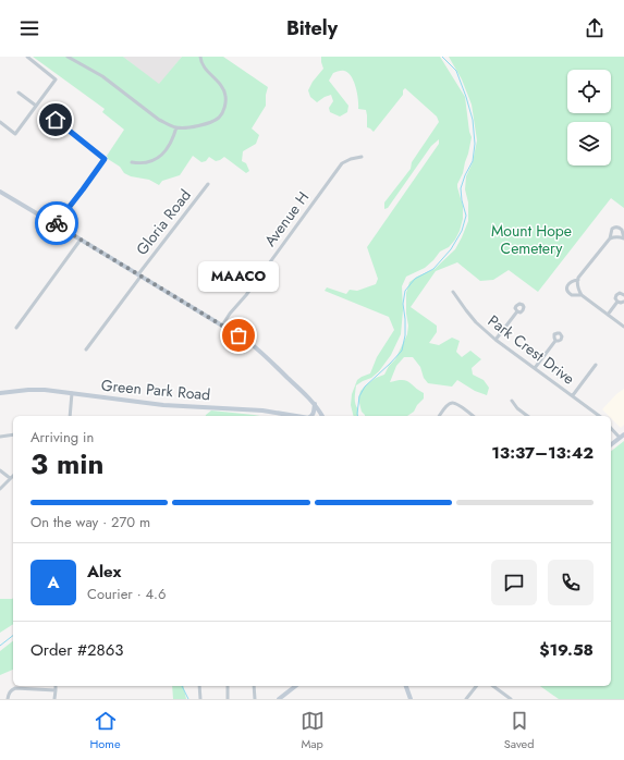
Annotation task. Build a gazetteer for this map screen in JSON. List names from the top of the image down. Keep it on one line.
{"streets":{"main road":["Green Park Road"],"street":["Avenue H","Gloria Road","Park Crest Drive"]},"parks":["Mount Hope Cemetery"],"places":["MAACO"],"page":{"header":"Bitely","bubble":"MAACO","heading":["3 min","Arriving in","13:37–13:42"],"panel":["Alex","Courier · 4.6","Order #2863","$19.58"],"bar":"On the way · 270 m","round":"A","tabs":["Home","Map","Saved"]}}
